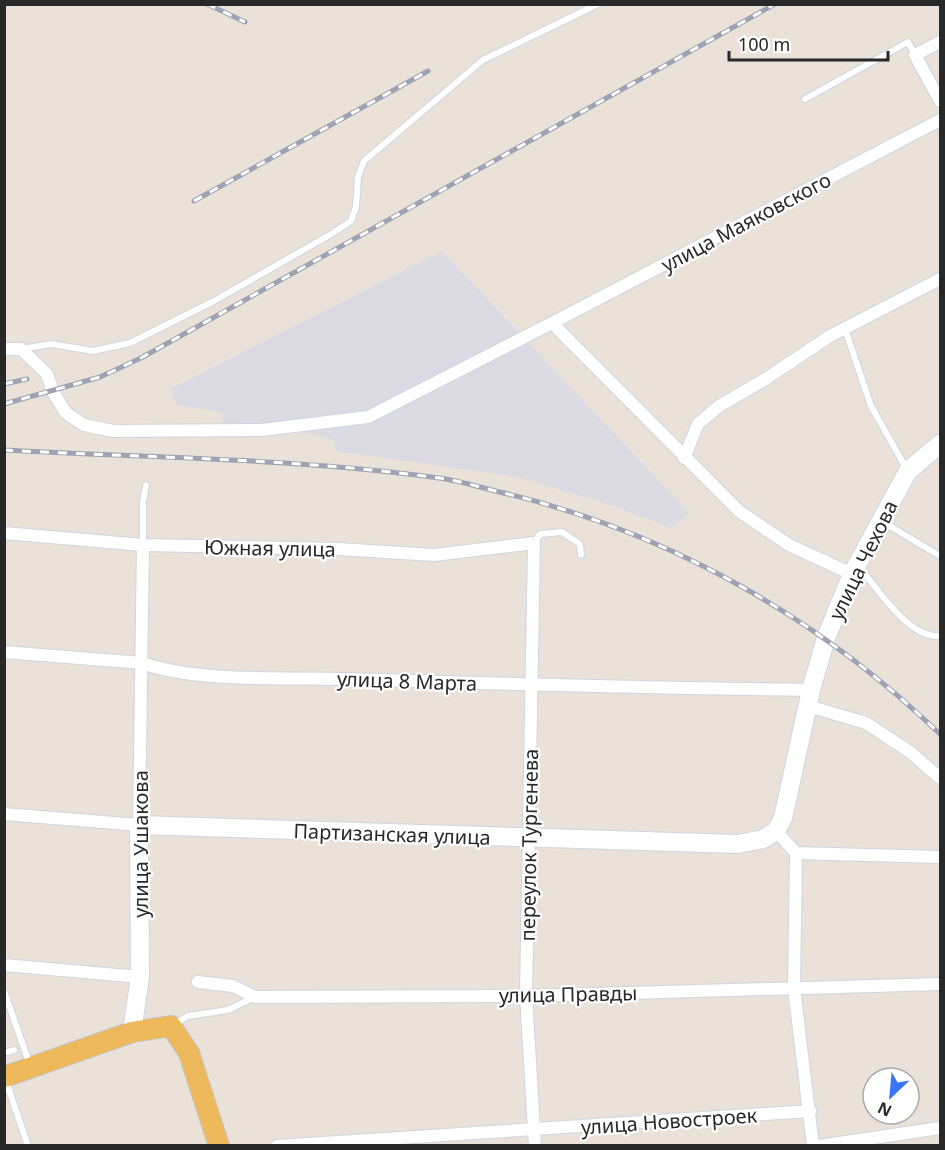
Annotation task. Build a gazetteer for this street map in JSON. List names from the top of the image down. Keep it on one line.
{"streets":{"street":["улица Маяковского","Южная улица","улица Чехова","улица 8 Марта","Партизанская улица","улица Ушакова","переулок Тургенева","улица Правды","улица Новостроек"]},"crossings":[["Южная улица","улица Ушакова"],["Южная улица","переулок Тургенева"],["улица Чехова","улица 8 Марта"],["улица Чехова","Партизанская улица"],["улица 8 Марта","улица Ушакова"],["улица 8 Марта","переулок Тургенева"],["Партизанская улица","улица Ушакова"],["Партизанская улица","переулок Тургенева"],["переулок Тургенева","улица Правды"],["переулок Тургенева","улица Новостроек"]],"scale_bar":"100 m","north":"bottom left"}
